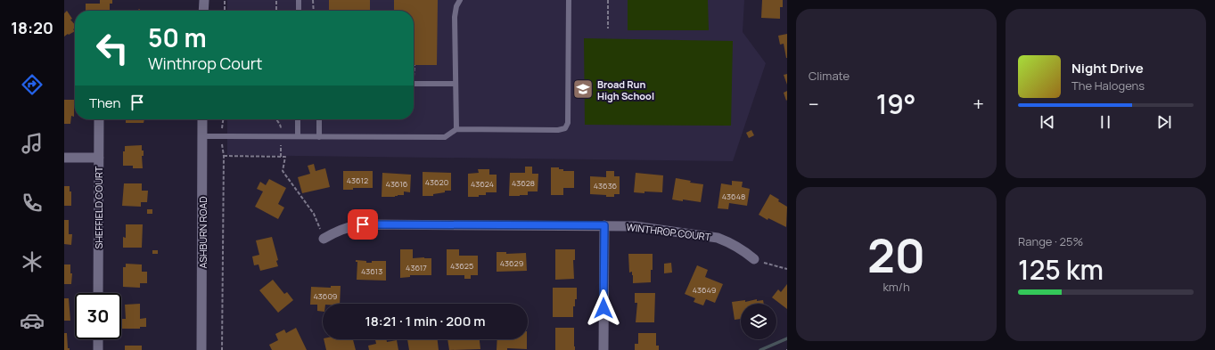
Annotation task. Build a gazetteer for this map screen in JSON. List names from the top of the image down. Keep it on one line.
{"streets":{"street":["SHEFFIELD COURT","WINTHROP COURT","ASHBURN ROAD"]},"places":{"school or university":["Broad Run High School"]},"house_numbers":["43612","43620","43628","43616","43624","43636","43648","43629","43625","43617","43613","43649","43609"],"page":{"tabs":"18:20","tile":["Climate",["20","km/h"],["Range · 25%","125 km"]],"turn":["50 m","Winthrop Court"],"song":["Night Drive","The Halogens"],"then":"Then","heat":["−","19°","+"],"limit":"30","trip":"18:21 · 1 min · 200 m"}}
